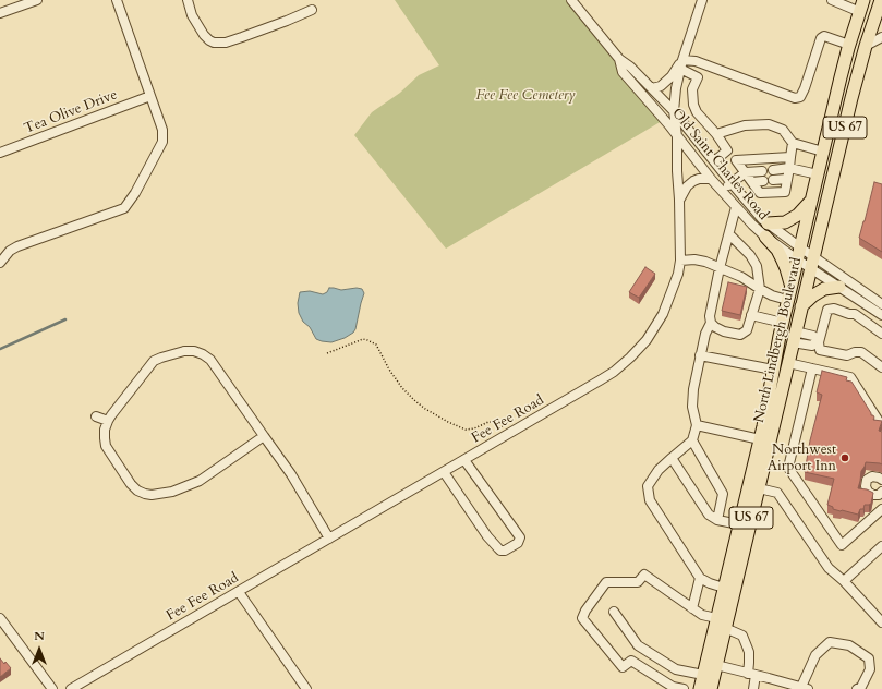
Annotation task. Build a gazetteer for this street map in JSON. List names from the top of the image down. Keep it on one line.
{"streets":{"highway":["US 67","North Lindbergh Boulevard"],"street":["Tea Olive Drive","Old Saint Charles Road","Fee Fee Road"]},"crossings":[["Old Saint Charles Road","North Lindbergh Boulevard"],["Old Saint Charles Road","Fee Fee Road"]],"parks":["Fee Fee Cemetery"],"places":["Northwest Airport Inn"],"north":"top"}
